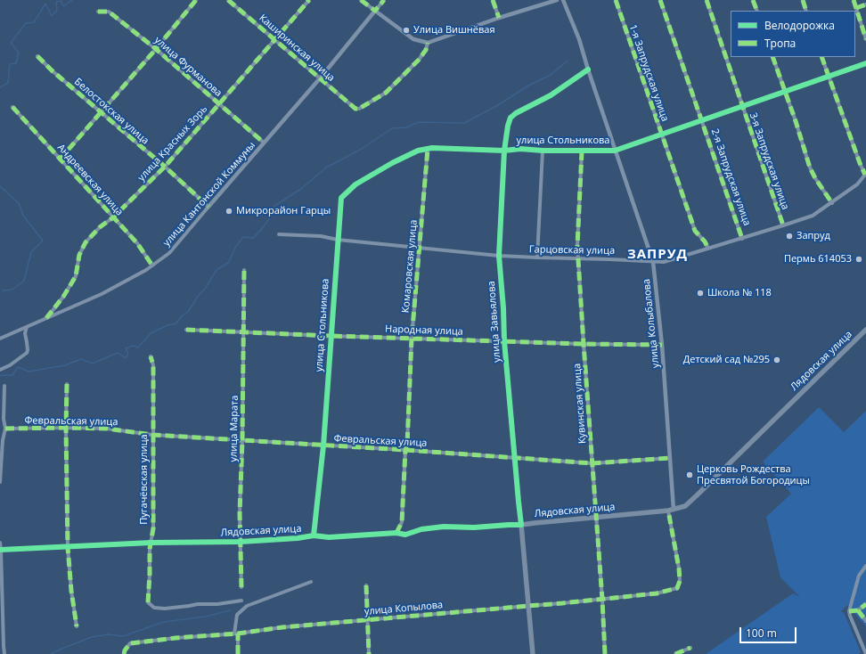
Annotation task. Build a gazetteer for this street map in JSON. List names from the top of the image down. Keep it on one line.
{"streets":{"main road":["улица Завьялова","Лядовская улица"],"street":["Каширинская улица","улица Фурманова","1-я Запрудская улица","Белостокская улица","улица Стольникова","улица Красных Зорь","3-я Запрудская улица","2-я Запрудская улица","Андреевская улица","улица Кантонской Коммуны","Гарцовская улица","Комаровская улица","улица Колыбалова","Народная улица","Кувинская улица","Февральская улица","улица Марата","Пугачёвская улица","улица Копылова"]},"crossings":[["Каширинская улица","улица Красных Зорь"],["Каширинская улица","улица Кантонской Коммуны"],["улица Фурманова","улица Красных Зорь"],["улица Фурманова","улица Кантонской Коммуны"],["1-я Запрудская улица","улица Стольникова"],["1-я Запрудская улица","Гарцовская улица"],["Белостокская улица","улица Красных Зорь"],["Белостокская улица","улица Кантонской Коммуны"],["улица Стольникова","3-я Запрудская улица"],["улица Стольникова","2-я Запрудская улица"],["улица Стольникова","Гарцовская улица"],["улица Стольникова","Комаровская улица"],["улица Стольникова","улица Завьялова"],["улица Стольникова","улица Колыбалова"],["улица Стольникова","Народная улица"],["улица Стольникова","Лядовская улица"],["улица Стольникова","Кувинская улица"],["улица Стольникова","Февральская улица"],["улица Красных Зорь","Андреевская улица"],["улица Красных Зорь","улица Кантонской Коммуны"],["3-я Запрудская улица","Гарцовская улица"],["2-я Запрудская улица","Гарцовская улица"],["Андреевская улица","улица Кантонской Коммуны"],["Гарцовская улица","Комаровская улица"],["Гарцовская улица","улица Завьялова"],["Гарцовская улица","улица Колыбалова"],["Гарцовская улица","Кувинская улица"],["Комаровская улица","Народная улица"],["Комаровская улица","Лядовская улица"],["Комаровская улица","Февральская улица"],["улица Завьялова","улица Колыбалова"],["улица Завьялова","Народная улица"],["улица Завьялова","Лядовская улица"],["улица Завьялова","Февральская улица"],["улица Завьялова","улица Копылова"],["улица Колыбалова","Народная улица"],["улица Колыбалова","Лядовская улица"],["улица Колыбалова","Февральская улица"],["улица Колыбалова","улица Копылова"],["Народная улица","Кувинская улица"],["Народная улица","улица Марата"],["Лядовская улица","Кувинская улица"],["Лядовская улица","улица Марата"],["Лядовская улица","Пугачёвская улица"],["Кувинская улица","Февральская улица"],["Кувинская улица","улица Копылова"],["Февральская улица","улица Марата"],["Февральская улица","Пугачёвская улица"]],"districts":["ЗАПРУД"],"places":["Улица Вишнёвая","Микрорайон Гарцы","Запруд","Пермь 614053","Школа № 118","Детский сад №295","Церковь Рождества Пресвятой Богородицы"],"legend":["Велодорожка","Тропа"],"scale_bar":"100 m"}
